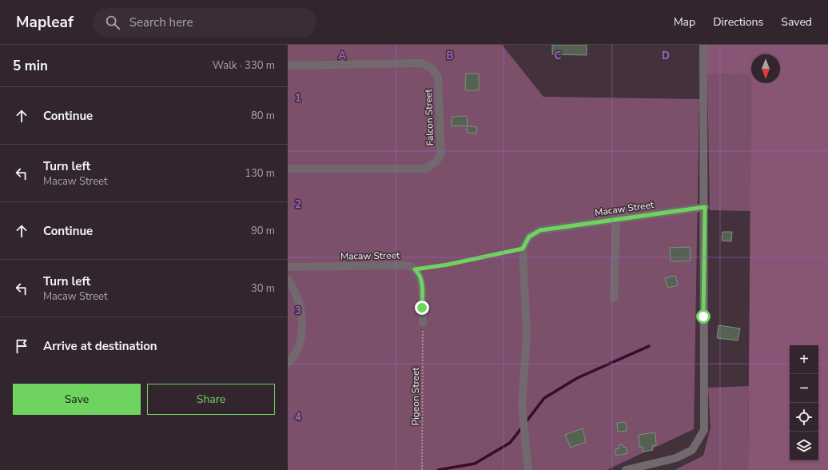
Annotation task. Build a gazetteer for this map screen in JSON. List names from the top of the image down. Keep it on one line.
{"streets":{"street":["Falcon Street","Macaw Street"],"path":["Pigeon Street"]},"north":"bottom","page":{"header":"Mapleaf","search":"Search here","nav":["Map","Directions","Saved"],"heading":["5 min","Walk · 330 m"],"list":[["Continue","80 m"],["Turn left","Macaw Street","130 m"],["Continue","90 m"],["Turn left","Macaw Street","30 m"],"Arrive at destination"],"map_buttons":["+","−"],"buttons":["Save","Share"]},"grid":{"columns":["A","B","C","D"],"rows":["1","2","3","4"]}}
